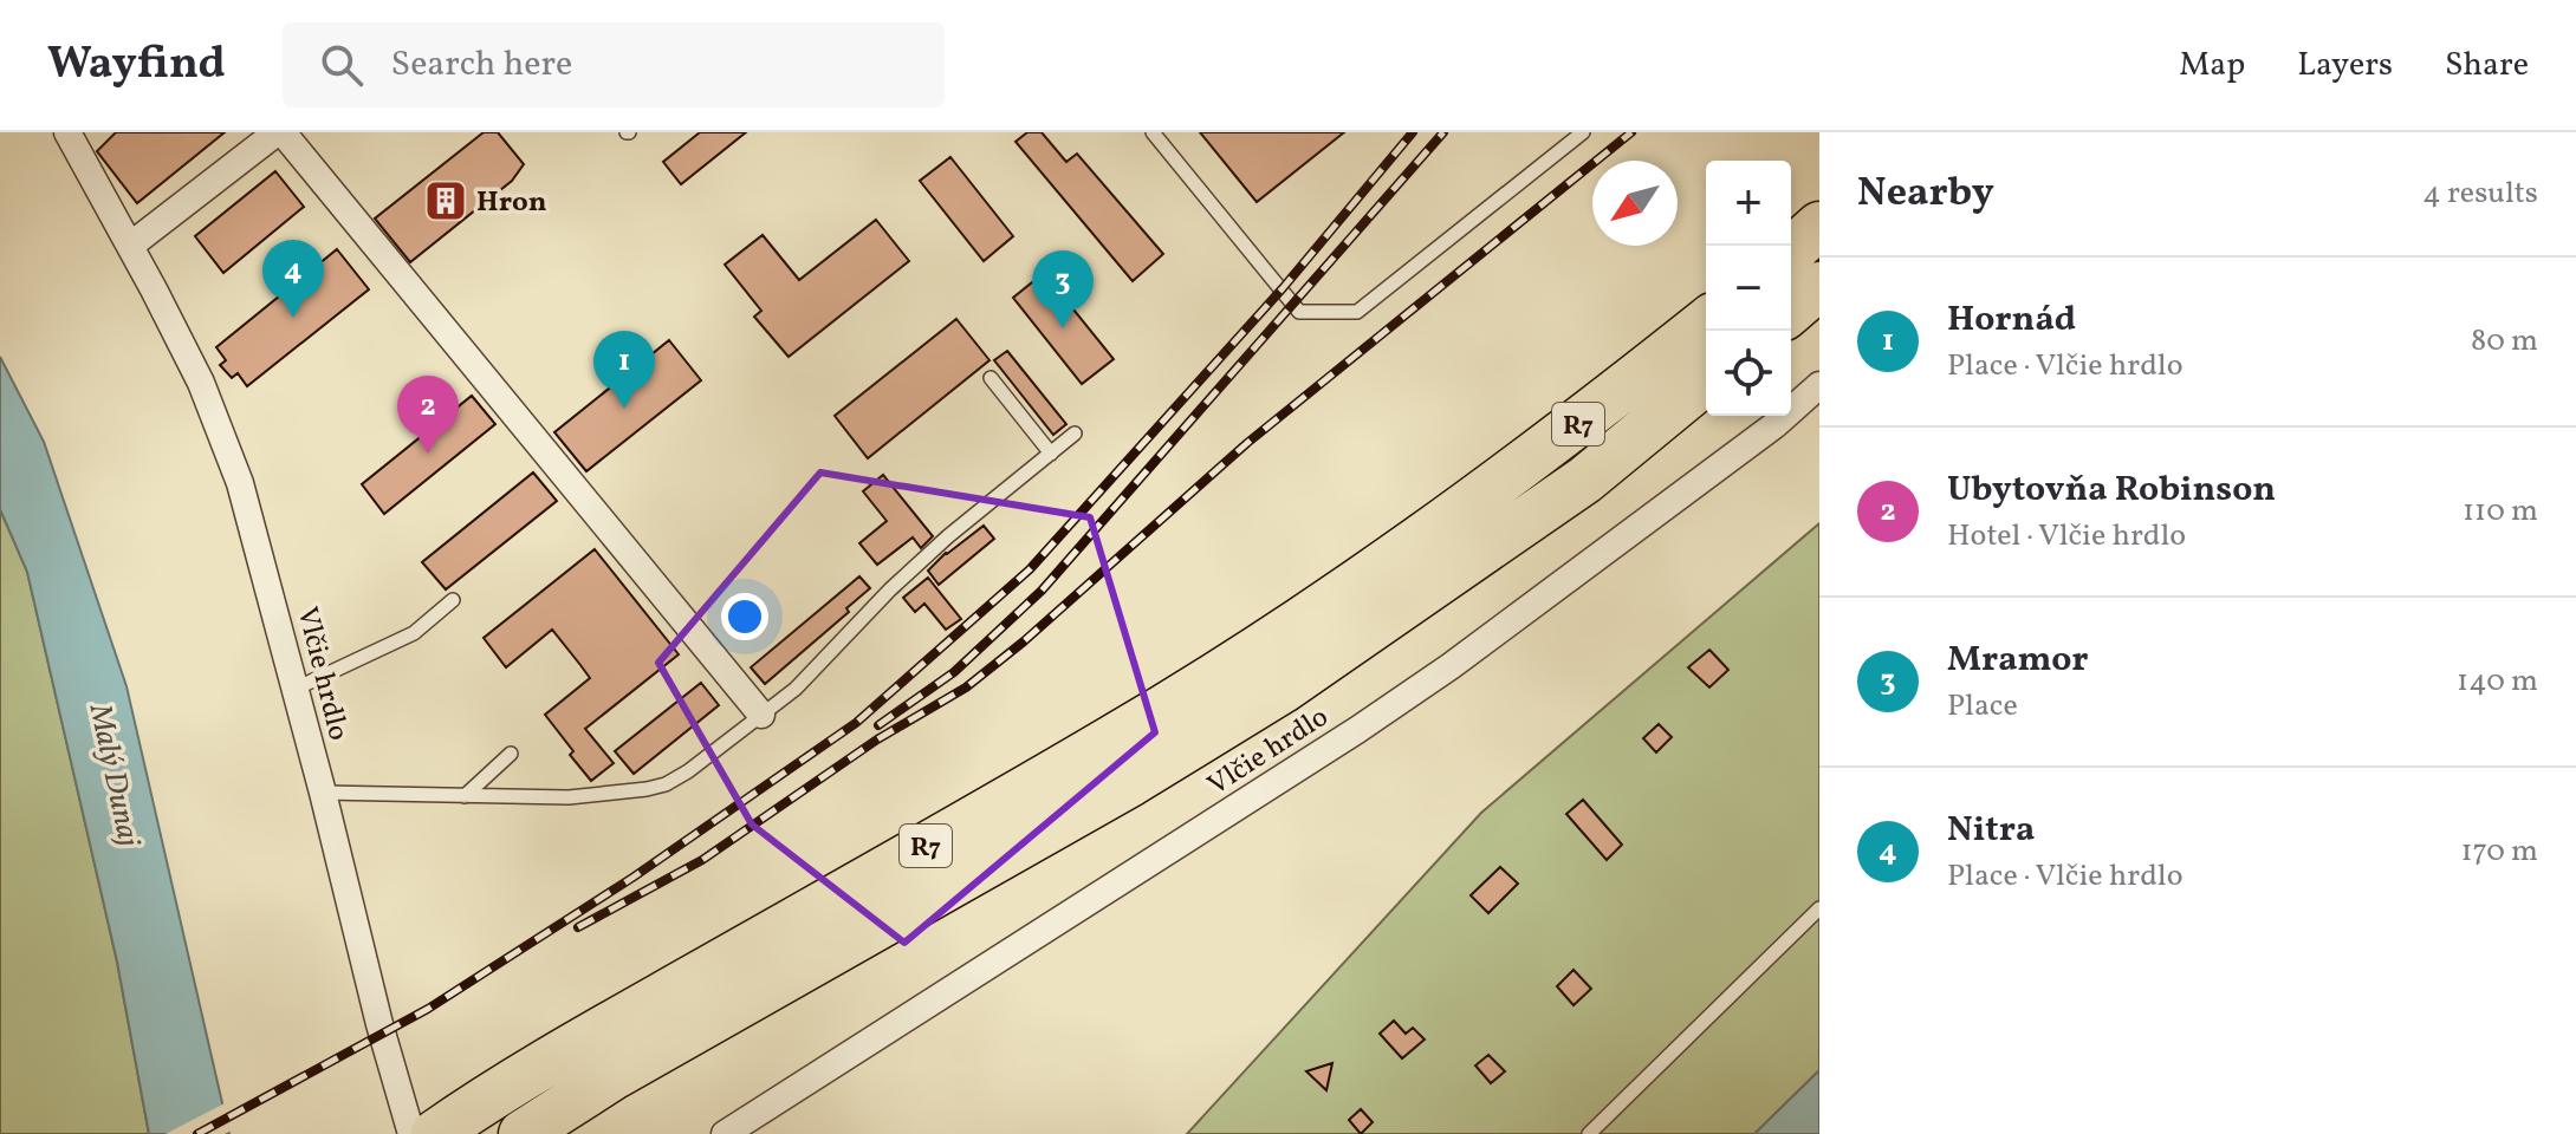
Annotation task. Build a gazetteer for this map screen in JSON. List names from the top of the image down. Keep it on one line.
{"streets":{"highway":["R7"],"street":["Vlčie hrdlo"]},"crossings":[["R7","Vlčie hrdlo"]],"water":["Malý Dunaj"],"places":{"building":["Hron"]},"north":"bottom left","page":{"header":"Wayfind","search":"Search here","nav":["Map","Layers","Share"],"heading":["Nearby","4 results"],"map_buttons":["+","−"],"pins":["4","3","1","2"],"list":[{"mark":"1","name":"Hornád","note":"Place · Vlčie hrdlo","value":"80 m"},{"mark":"2","name":"Ubytovňa Robinson","note":"Hotel · Vlčie hrdlo","value":"110 m"},{"mark":"3","name":"Mramor","note":"Place","value":"140 m"},{"mark":"4","name":"Nitra","note":"Place · Vlčie hrdlo","value":"170 m"}]}}
